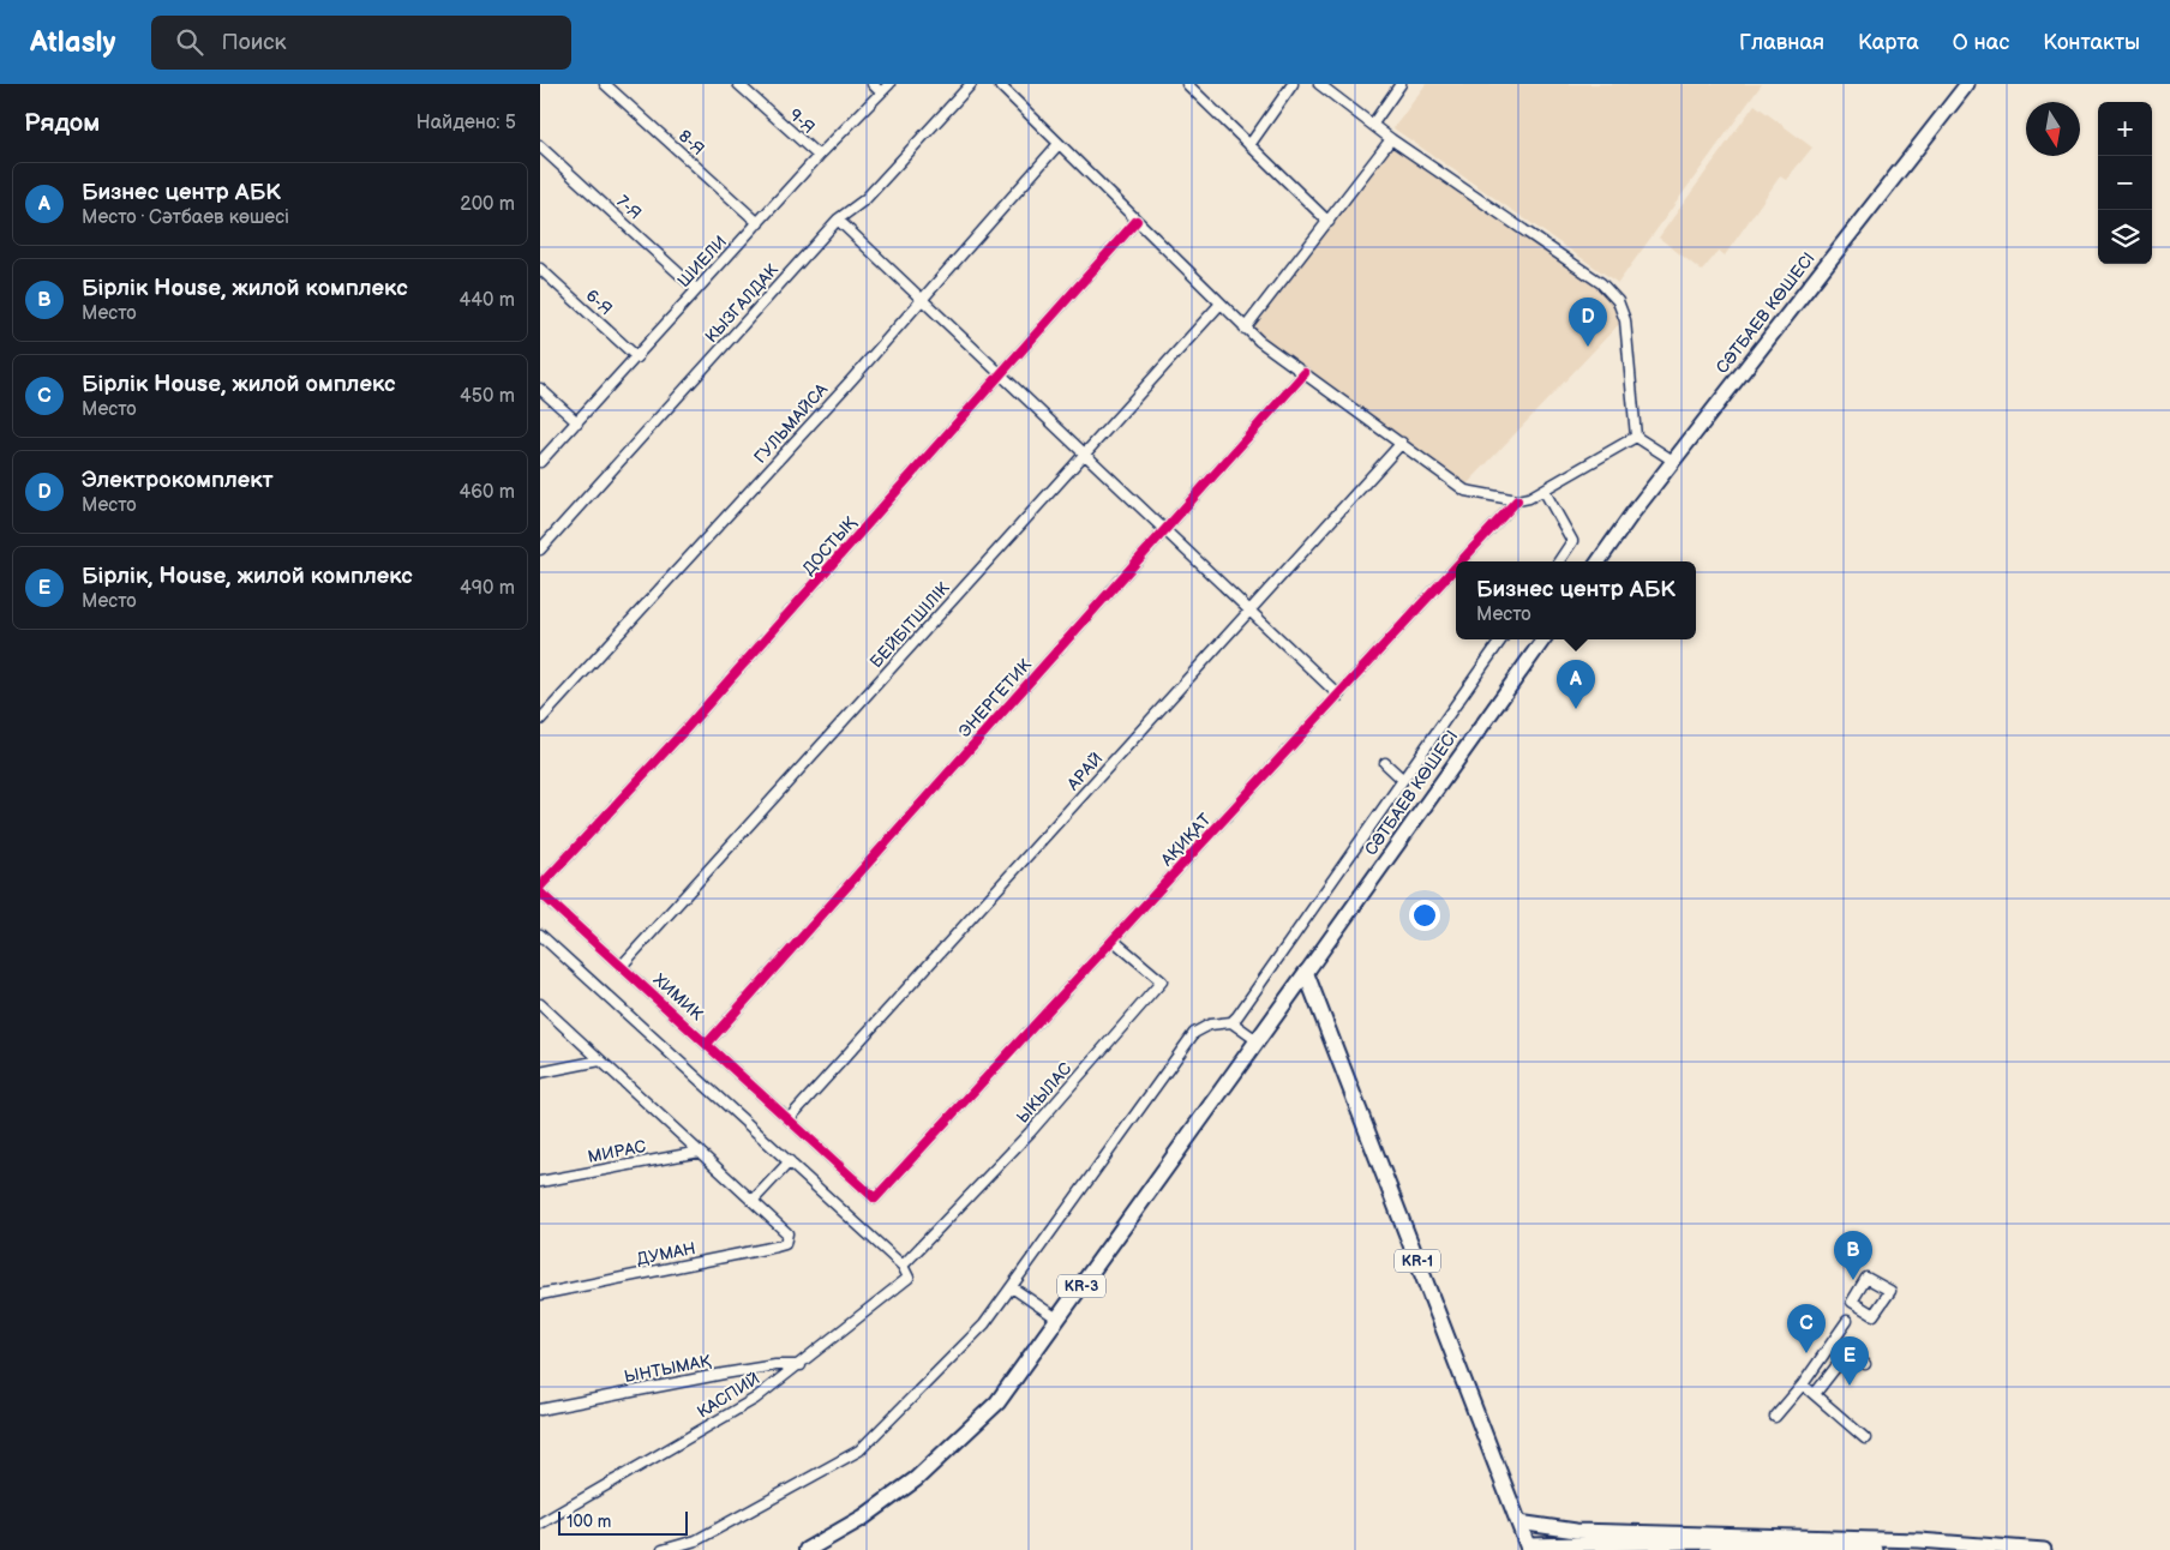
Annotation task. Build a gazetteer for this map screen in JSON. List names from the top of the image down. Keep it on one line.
{"streets":{"main road":["СӘТБАЕВ КӨШЕСІ","KR-1","KR-3"],"street":["9-Я","8-Я","7-Я","ШИЕЛИ","6-Я","КЫЗГАЛДАК","ГУЛЬМАЙСА","ДОСТЫҚ","БЕЙБІТШІЛІК","ЭНЕРГЕТИК","АРАЙ","АҚИҚАТ","ХИМИК","ЫКЫЛАС","МИРАС","ДУМАН","ЫНТЫМАҚ","КАСПИЙ"]},"crossings":[["9-Я","ШИЕЛИ"],["8-Я","ШИЕЛИ"],["7-Я","ШИЕЛИ"],["ШИЕЛИ","6-Я"],["СӘТБАЕВ КӨШЕСІ","KR-1"],["СӘТБАЕВ КӨШЕСІ","KR-3"],["БЕЙБІТШІЛІК","ХИМИК"],["ЭНЕРГЕТИК","ХИМИК"],["АРАЙ","ХИМИК"],["АҚИҚАТ","ХИМИК"],["АҚИҚАТ","ЫКЫЛАС"],["ЫКЫЛАС","КАСПИЙ"],["KR-1","KR-3"],["ЫНТЫМАҚ","КАСПИЙ"]],"scale_bar":"100 m","north":"bottom","page":{"header":"Atlasly","search":"Поиск","nav":["Главная","Карта","О нас","Контакты"],"heading":["Рядом","Найдено: 5"],"map_buttons":["+","−"],"list":[{"mark":"A","name":"Бизнес центр АБК","note":"Место · Сәтбаев көшесі","value":"200 m"},{"mark":"B","name":"Бірлік House, жилой комплекс","note":"Место","value":"440 m"},{"mark":"C","name":"Бірлік House, жилой омплекс","note":"Место","value":"450 m"},{"mark":"D","name":"Электрокомплект","note":"Место","value":"460 m"},{"mark":"E","name":"Бірлік, House, жилой комплекс","note":"Место","value":"490 m"}],"pins":["D","A","B","C","E"],"popup":["Бизнес центр АБК","Место"],"scale":"100 m"}}
